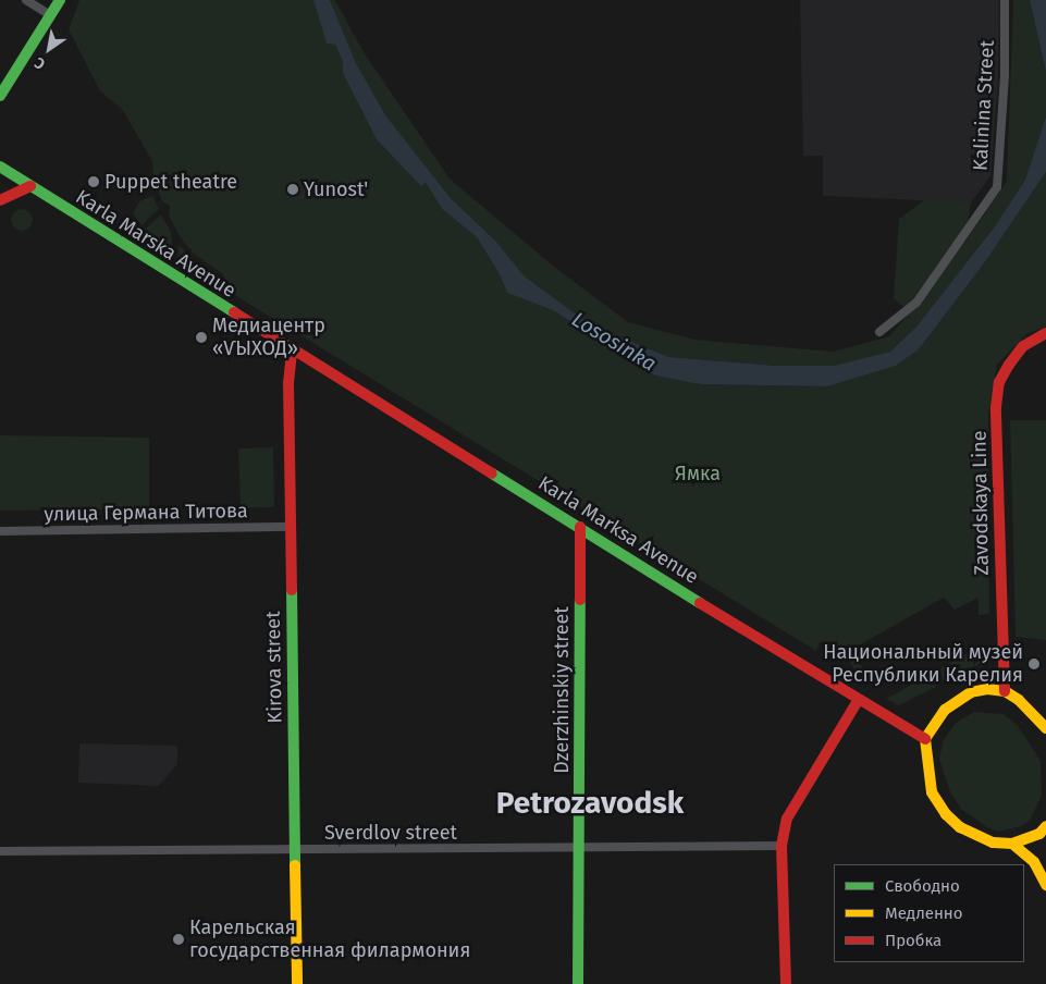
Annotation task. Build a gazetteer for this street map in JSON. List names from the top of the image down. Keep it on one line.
{"streets":{"main road":["Karla Marska Avenue","Zavodskaya Line","Karla Marksa Avenue","Kirova street","Dzerzhinskiy street"],"street":["Kalinina Street","улица Германа Титова","Sverdlov street"]},"crossings":[["Karla Marska Avenue","Karla Marksa Avenue"],["Karla Marska Avenue","Kirova street"],["улица Германа Титова","Kirova street"],["Karla Marksa Avenue","Kirova street"],["Karla Marksa Avenue","Dzerzhinskiy street"],["Kirova street","Sverdlov street"],["Dzerzhinskiy street","Sverdlov street"]],"districts":["Petrozavodsk"],"water":["Lososinka"],"parks":["Ямка"],"places":["Puppet theatre","Yunost'","Медиацентр «ѴЫХОД»","Национальный музей Республики Карелия","Карельская государственная филармония"],"legend":["Свободно","Медленно","Пробка"],"north":"bottom left"}
